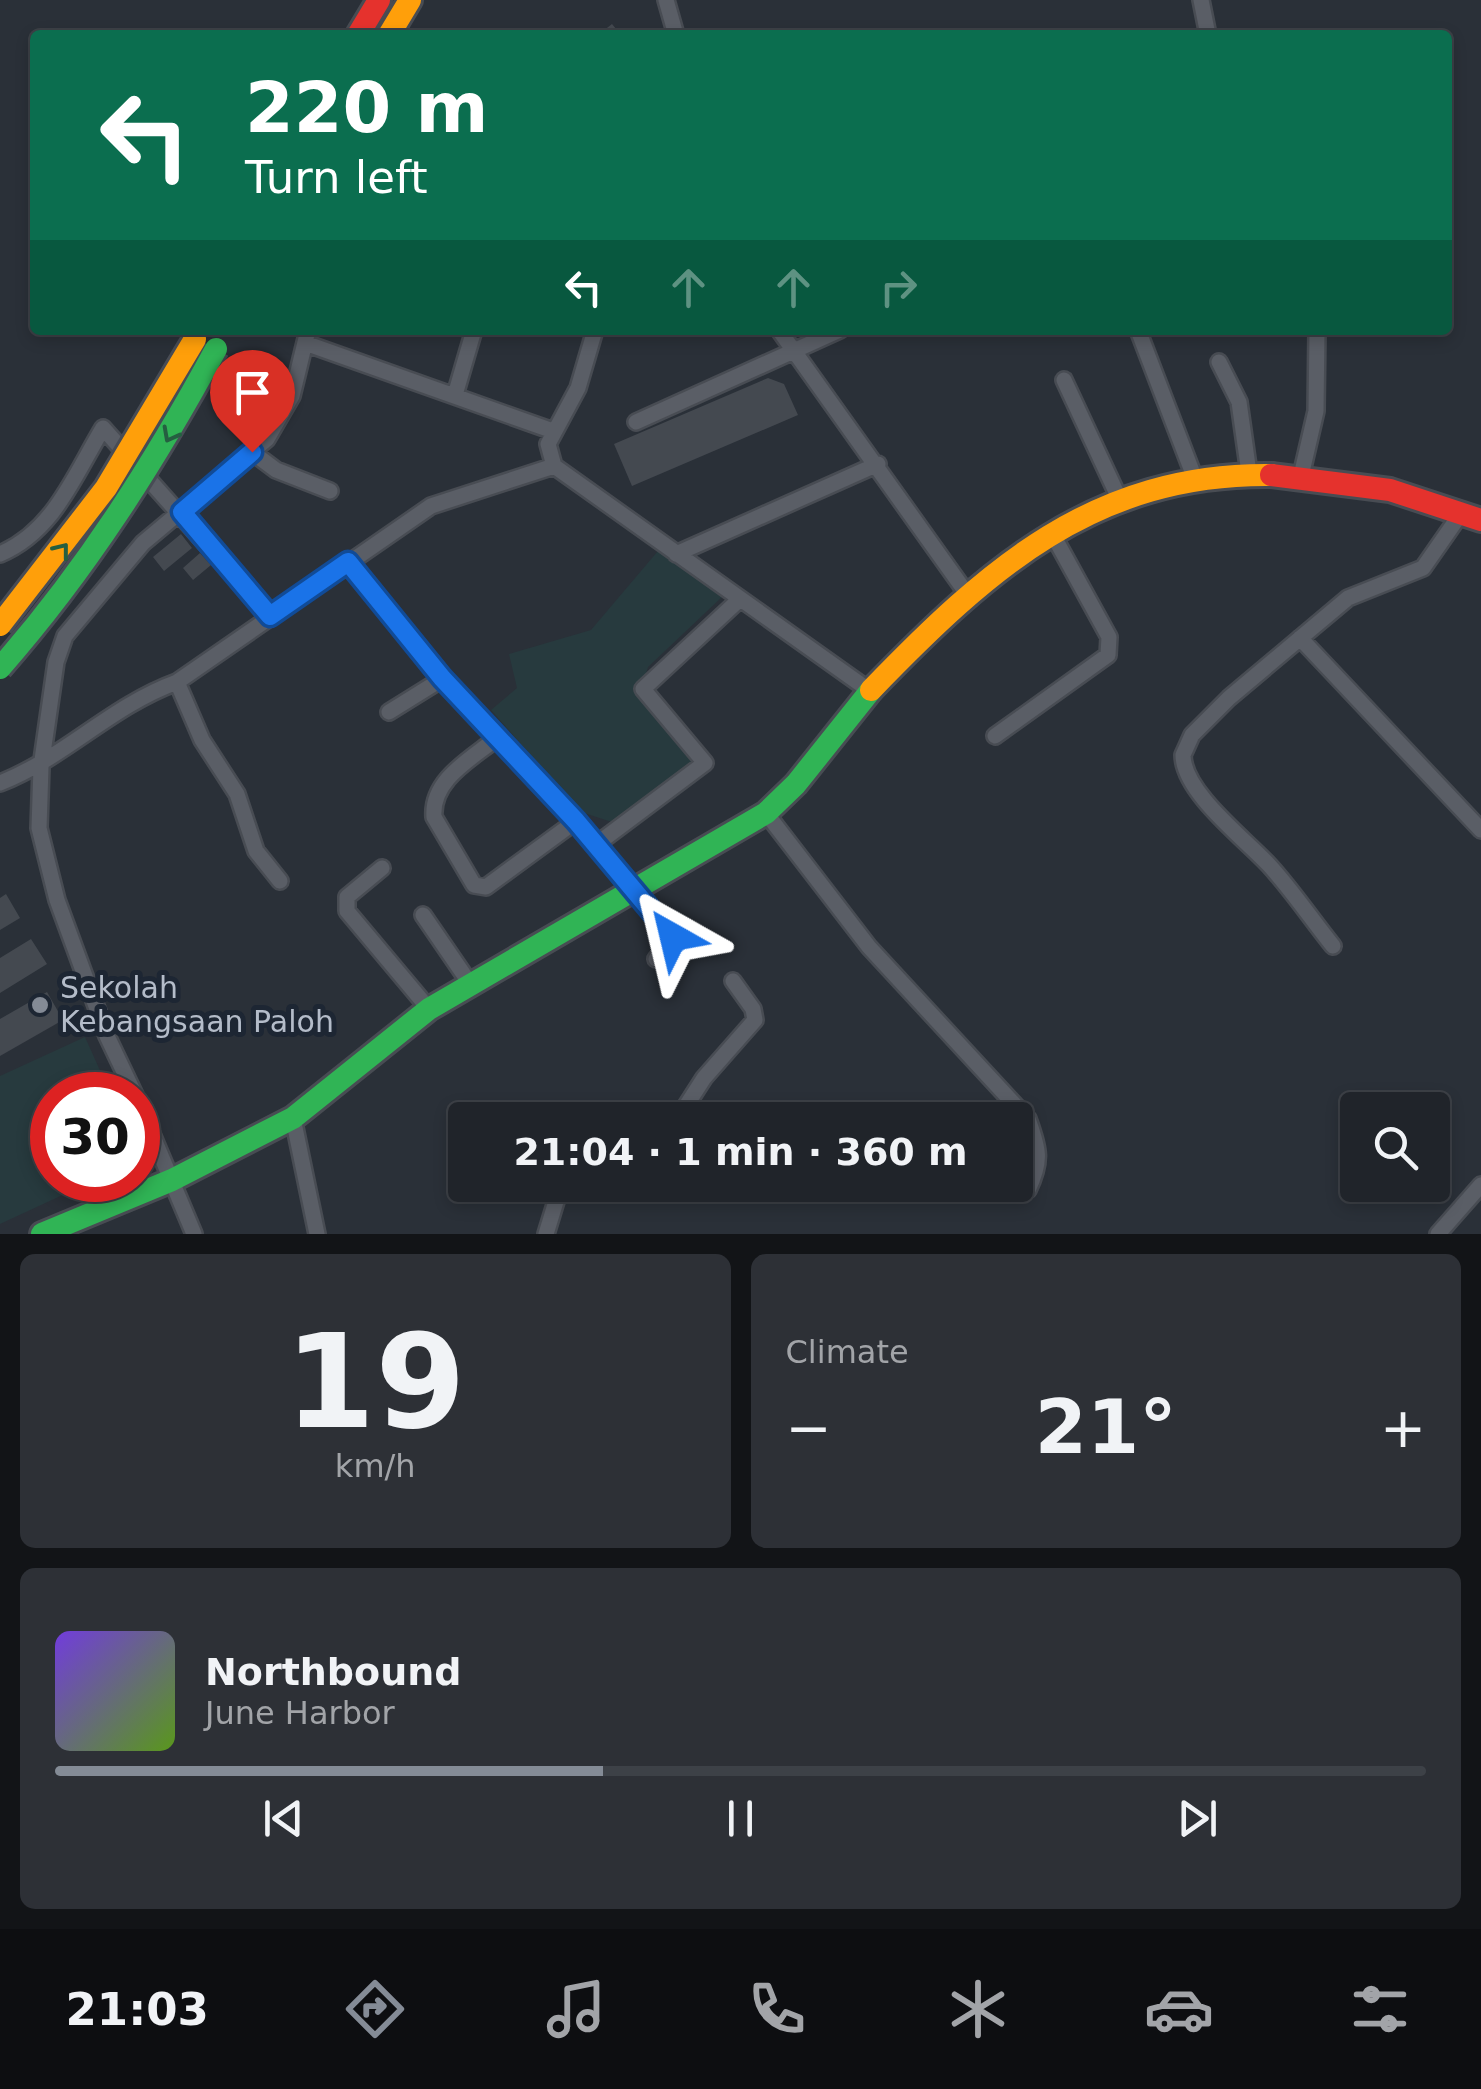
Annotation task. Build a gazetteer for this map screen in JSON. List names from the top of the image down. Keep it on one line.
{"places":["Sekolah Kebangsaan Paloh"],"page":{"turn":["220 m","Turn left"],"limit":"30","trip":"21:04 · 1 min · 360 m","tile":[["19","km/h"],"Climate"],"heat":["−","21°","+"],"song":["Northbound","June Harbor"],"tabs":"21:03"}}
